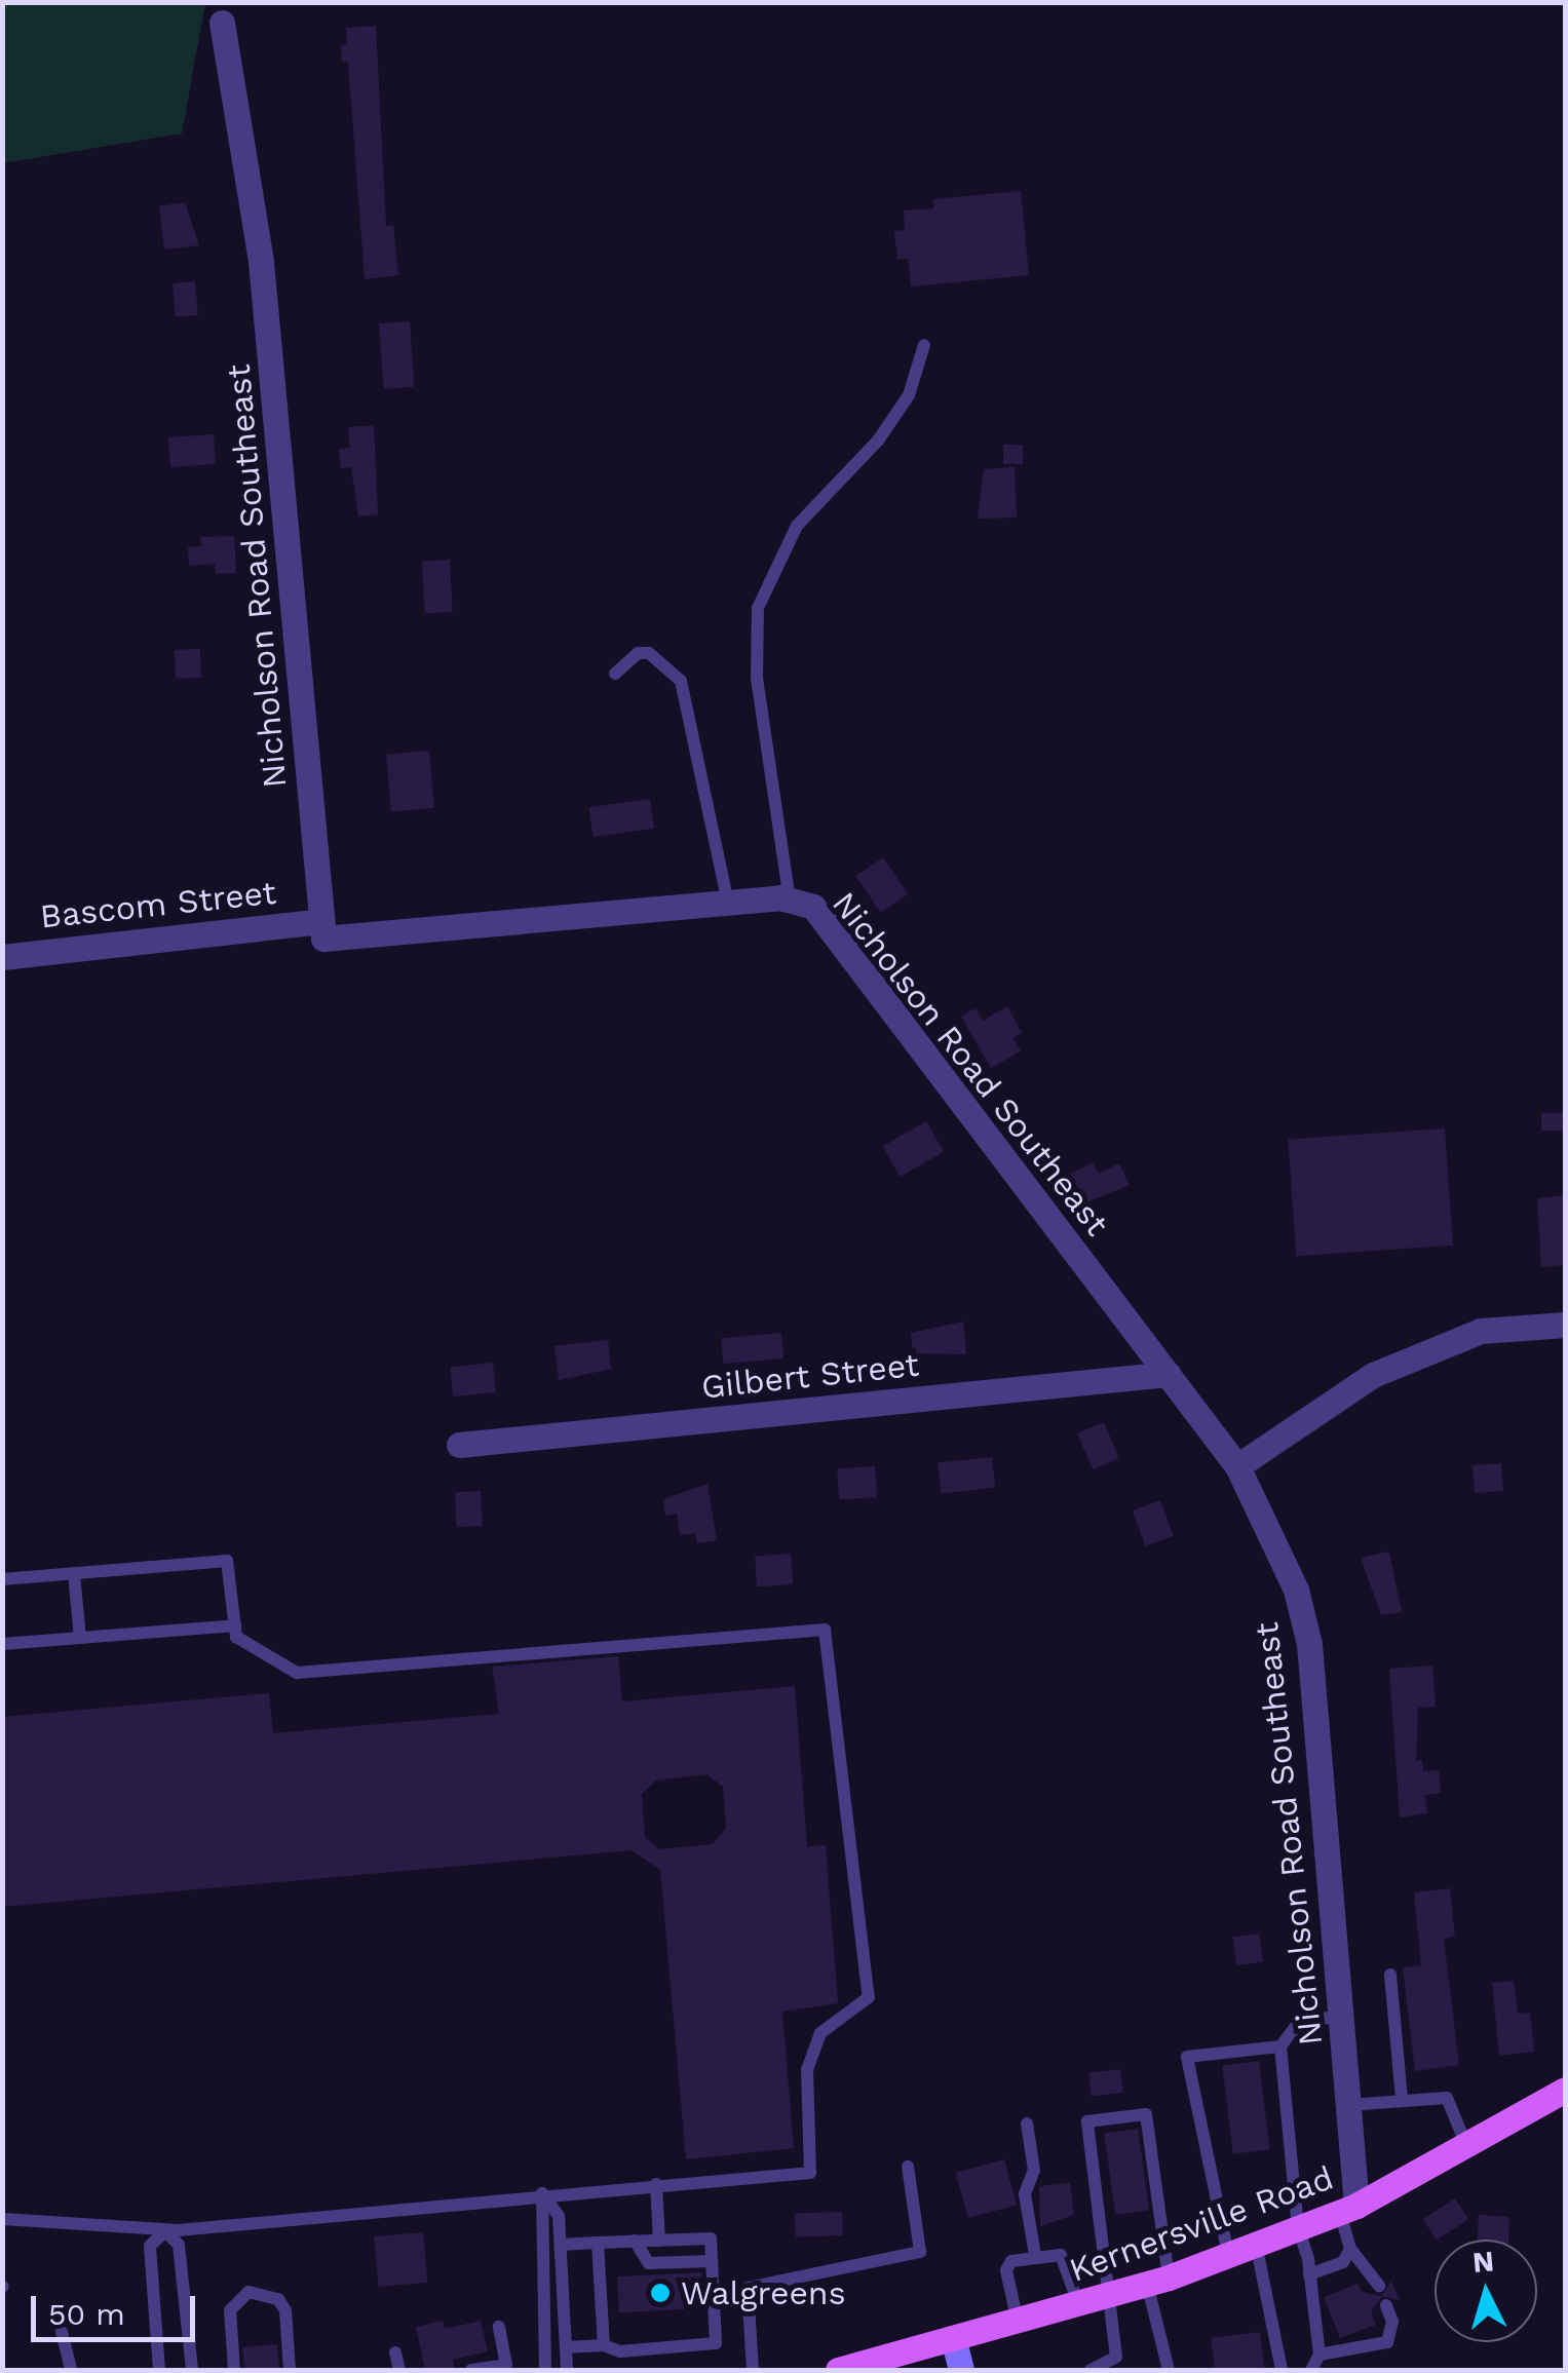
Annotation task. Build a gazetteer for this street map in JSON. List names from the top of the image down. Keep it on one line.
{"streets":{"main road":["Kernersville Road"],"street":["Nicholson Road Southeast","Bascom Street","Gilbert Street"]},"crossings":[["Nicholson Road Southeast","Bascom Street"],["Nicholson Road Southeast","Gilbert Street"],["Nicholson Road Southeast","Kernersville Road"]],"places":["Walgreens"],"scale_bar":"50 m","north":"top"}
